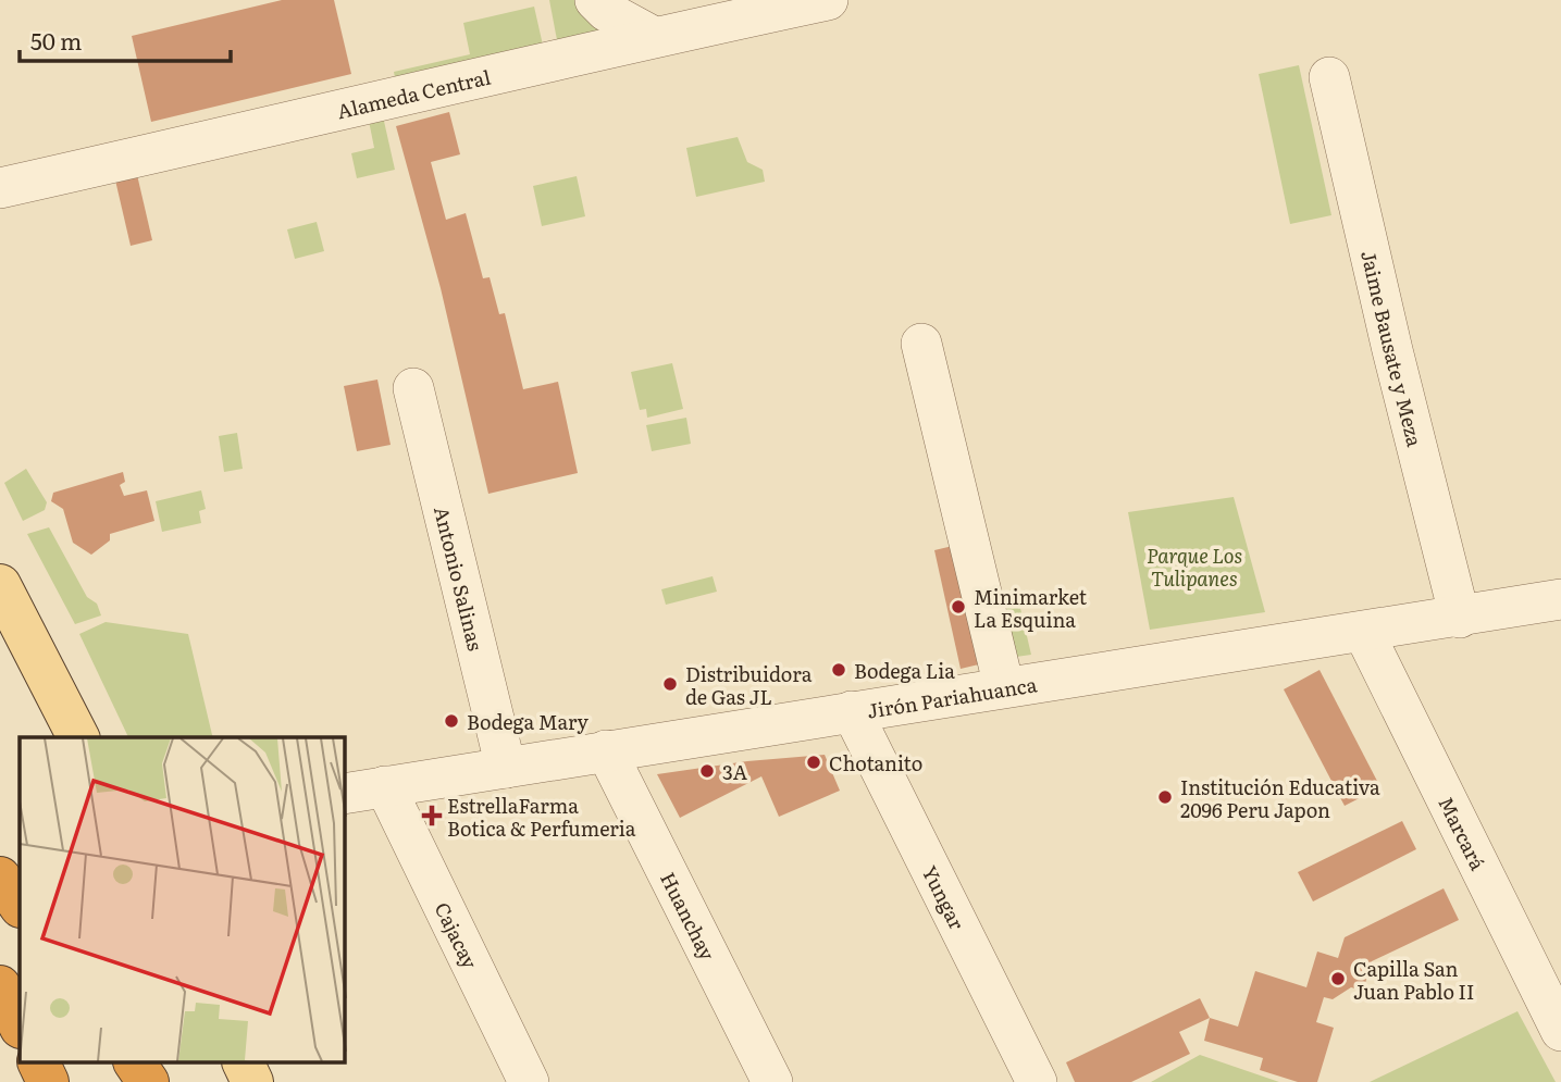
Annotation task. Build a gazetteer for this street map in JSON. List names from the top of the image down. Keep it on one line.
{"streets":{"street":["Alameda Central","Jaime Bausate y Meza","Antonio Salinas","Jirón Pariahuanca","Marcará","Yungar","Huanchay","Cajacay"]},"crossings":[["Jaime Bausate y Meza","Jirón Pariahuanca"],["Antonio Salinas","Jirón Pariahuanca"],["Jirón Pariahuanca","Marcará"],["Jirón Pariahuanca","Yungar"],["Jirón Pariahuanca","Huanchay"],["Jirón Pariahuanca","Cajacay"]],"parks":["Parque Los Tulipanes"],"places":{"other":["Minimarket La Esquina","Bodega Lia","Distribuidora de Gas JL","Bodega Mary","Chotanito","3A","Institución Educativa 2096 Peru Japon","Capilla San Juan Pablo II"],"health":["EstrellaFarma Botica & Perfumeria"]},"scale_bar":"50 m"}
